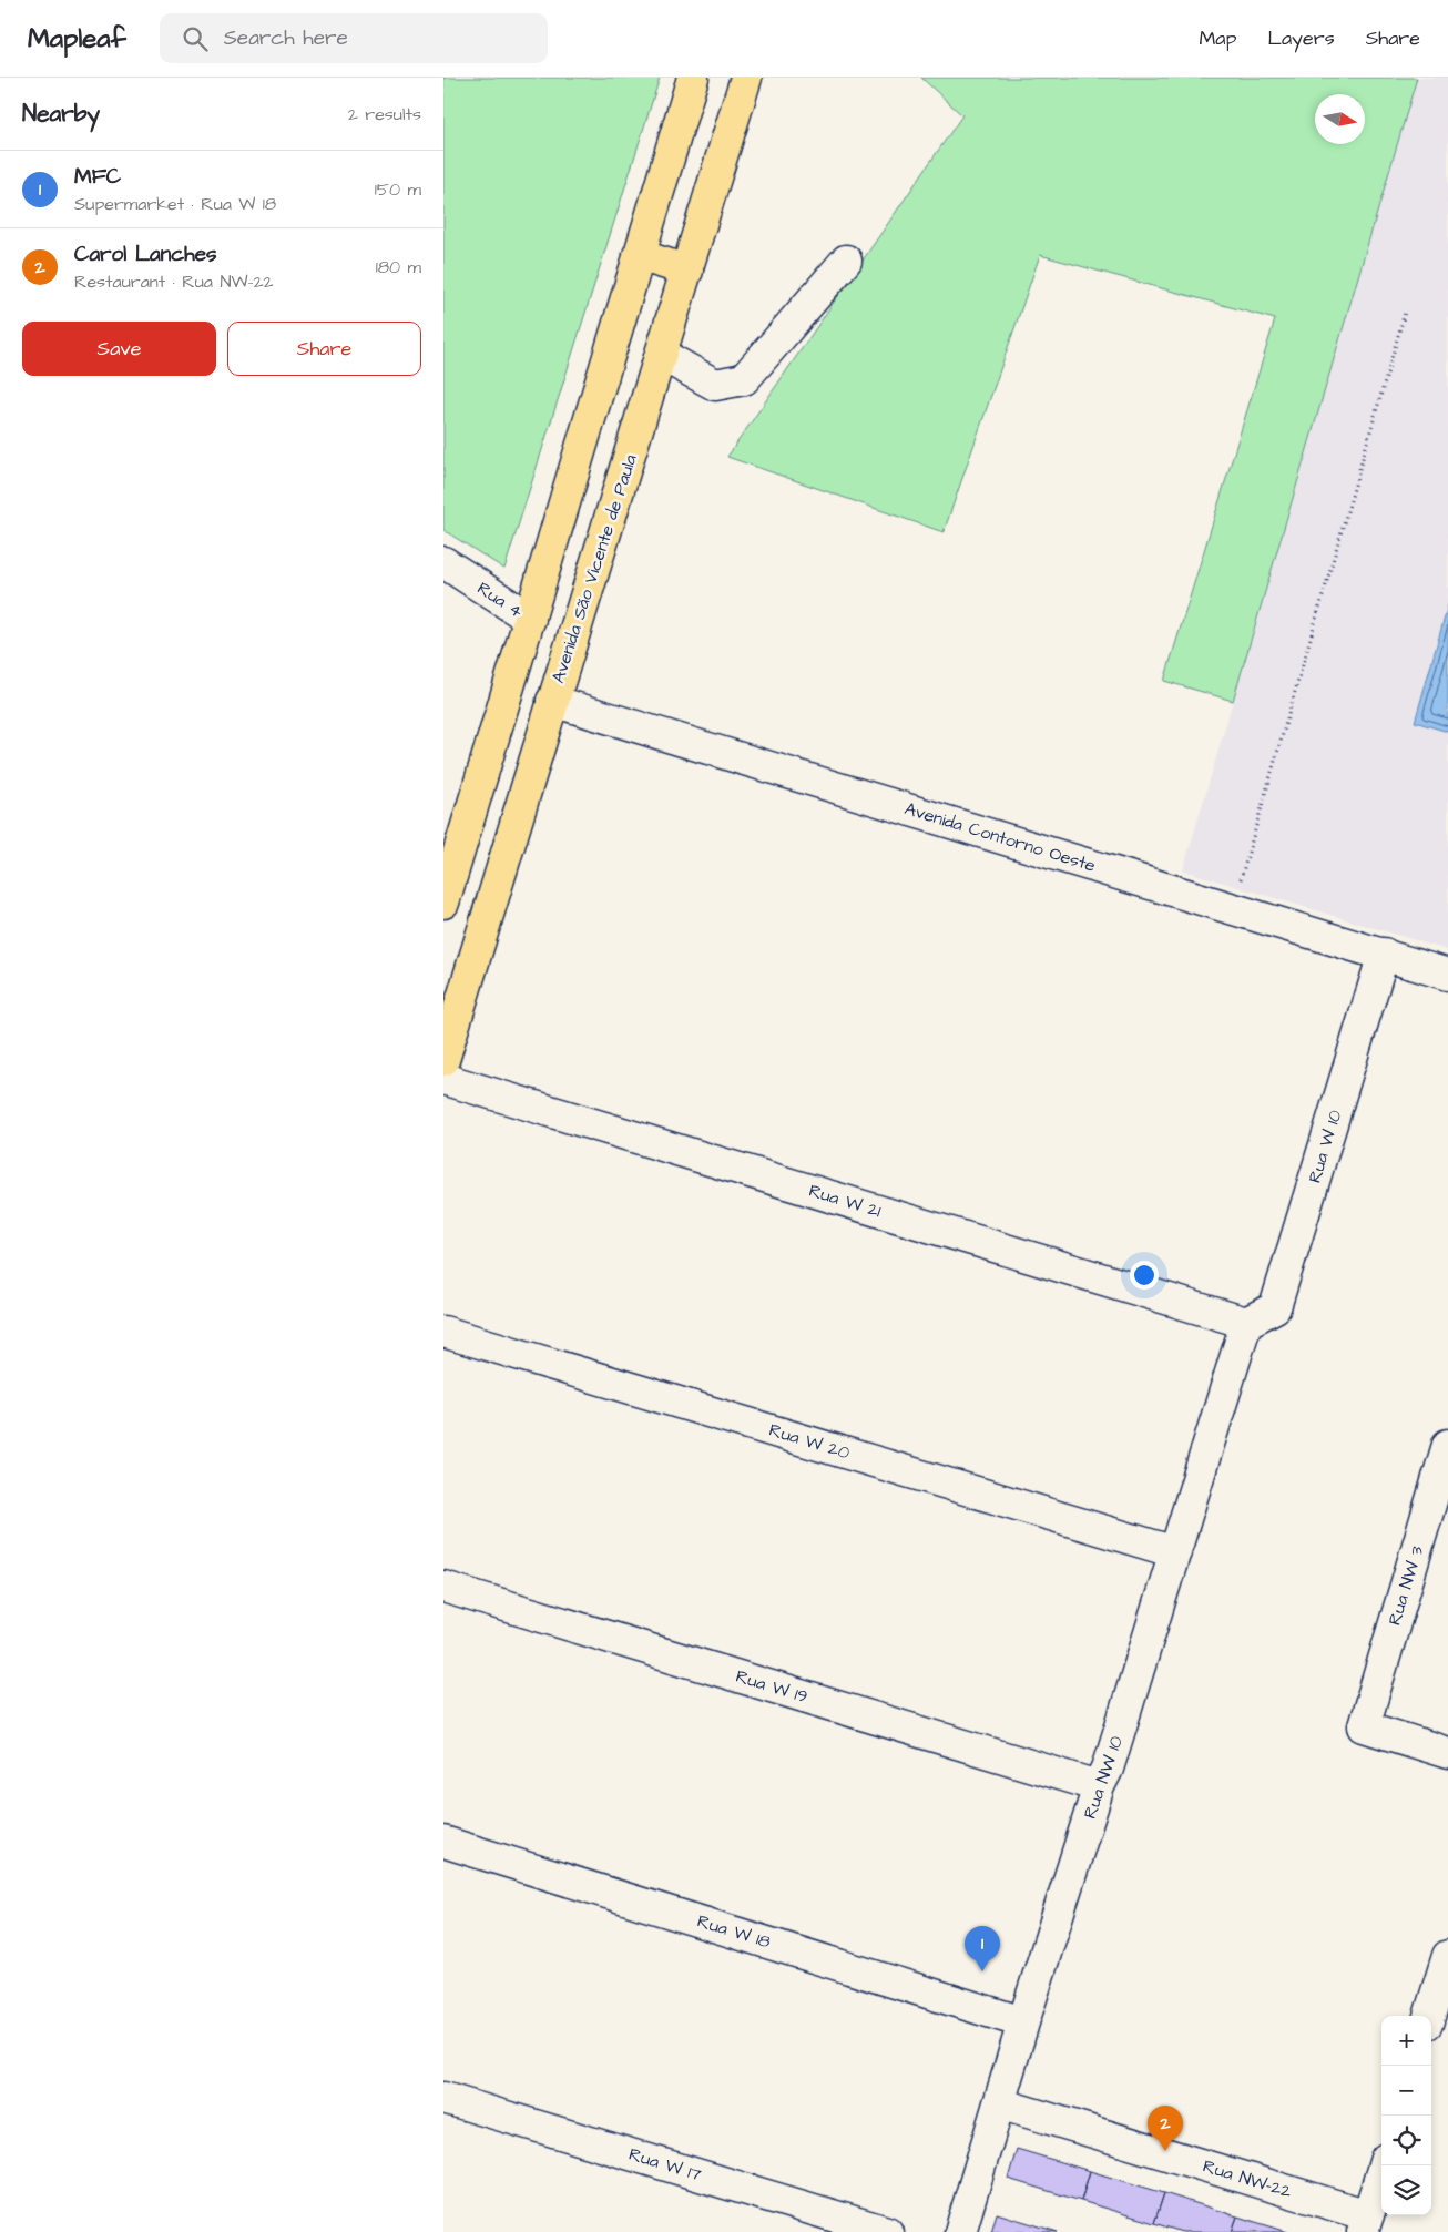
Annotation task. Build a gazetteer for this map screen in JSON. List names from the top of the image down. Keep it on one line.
{"streets":{"main road":["Avenida São Vicente de Paula"],"street":["Rua 4","Avenida Contorno Oeste","Rua W 10","Rua W 21","Rua W 20","Rua NW 3","Rua W 19","Rua NW 10","Rua W 18","Rua W 17","Rua NW-22"]},"crossings":[["Avenida São Vicente de Paula","Avenida Contorno Oeste"],["Avenida Contorno Oeste","Rua W 10"],["Rua W 10","Rua W 21"],["Rua W 10","Rua NW 10"],["Rua W 21","Rua NW 10"],["Rua W 20","Rua NW 10"],["Rua W 19","Rua NW 10"],["Rua NW 10","Rua W 18"],["Rua NW 10","Rua NW-22"]],"north":"right","page":{"header":"Mapleaf","search":"Search here","nav":["Map","Layers","Share"],"heading":["Nearby","2 results"],"list":[{"mark":"1","name":"MFC","note":"Supermarket · Rua W 18","value":"150 m"},{"mark":"2","name":"Carol Lanches","note":"Restaurant · Rua NW-22","value":"180 m"}],"buttons":["Save","Share"],"pins":["1","2"],"map_buttons":["+","−"]}}
